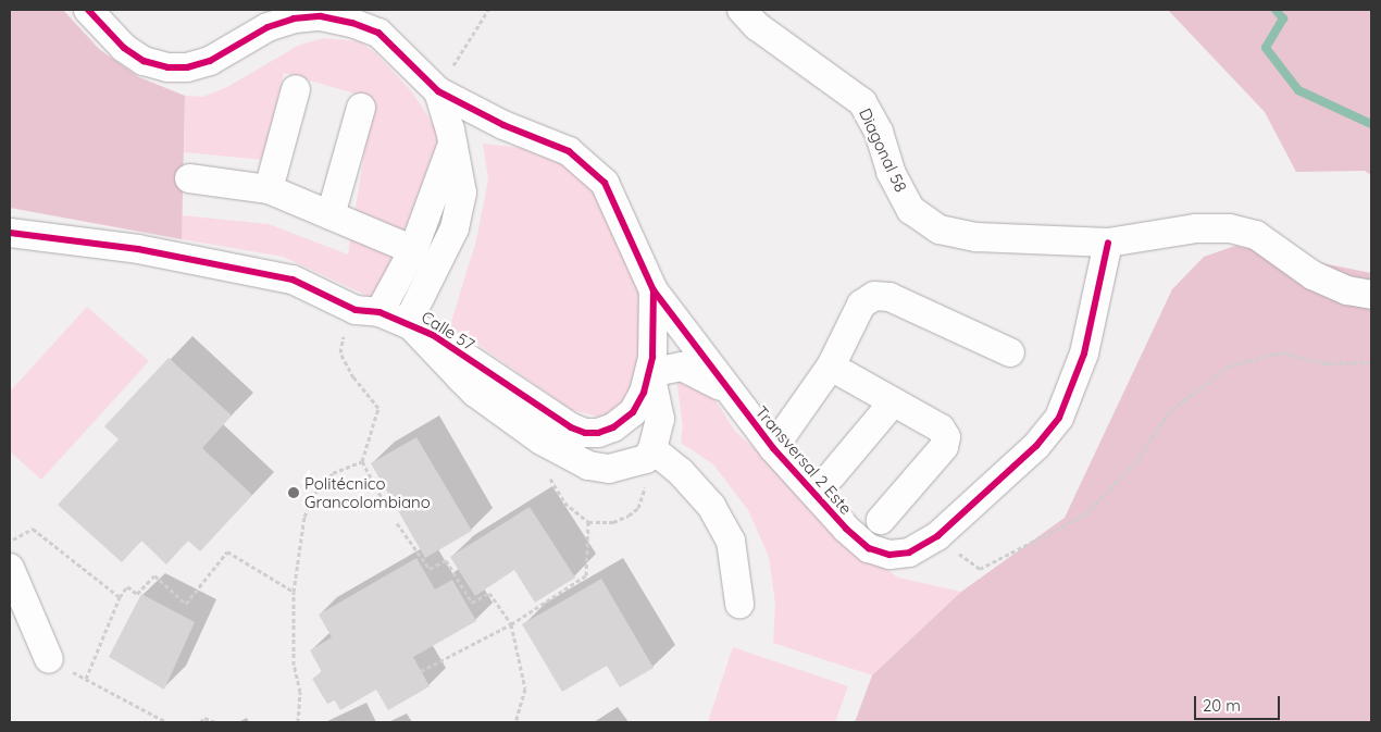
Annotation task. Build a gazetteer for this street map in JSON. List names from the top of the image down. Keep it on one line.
{"streets":{"street":["Diagonal 58","Calle 57","Transversal 2 Este"]},"crossings":[["Diagonal 58","Transversal 2 Este"],["Calle 57","Transversal 2 Este"]],"places":["Politécnico Grancolombiano"],"scale_bar":"20 m"}
